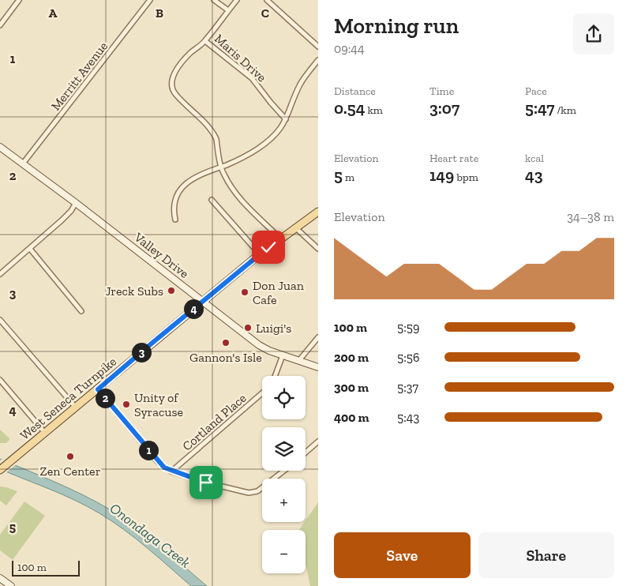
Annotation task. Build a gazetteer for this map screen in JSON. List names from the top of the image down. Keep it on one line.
{"streets":{"main road":["Valley Drive","West Seneca Turnpike"],"street":["Maris Drive","Merritt Avenue","Cortland Place"]},"crossings":[["Merritt Avenue","Valley Drive"],["Valley Drive","West Seneca Turnpike"]],"water":["Onondaga Creek"],"places":["Jreck Subs","Don Juan Cafe","Luigi's","Gannon's Isle","Unity of Syracuse","Zen Center"],"scale_bar":"100 m","page":{"heading":["Morning run","09:44"],"stats":[["Distance","0.54 km"],["Time","3:07"],["Pace","5:47 /km"],["Elevation","5 m"],["Heart rate","149 bpm"],["kcal","43"]],"chart":["Elevation","34–38 m"],"pins":["4","3","2","1"],"list":[{"name":"100 m","note":"5:59"},{"name":"200 m","note":"5:56"},{"name":"300 m","note":"5:37"},{"name":"400 m","note":"5:43"}],"map_buttons":["+","−"],"buttons":["Save","Share"],"scale":"100 m"},"grid":{"columns":["A","B","C"],"rows":["1","2","3","4","5"]}}
